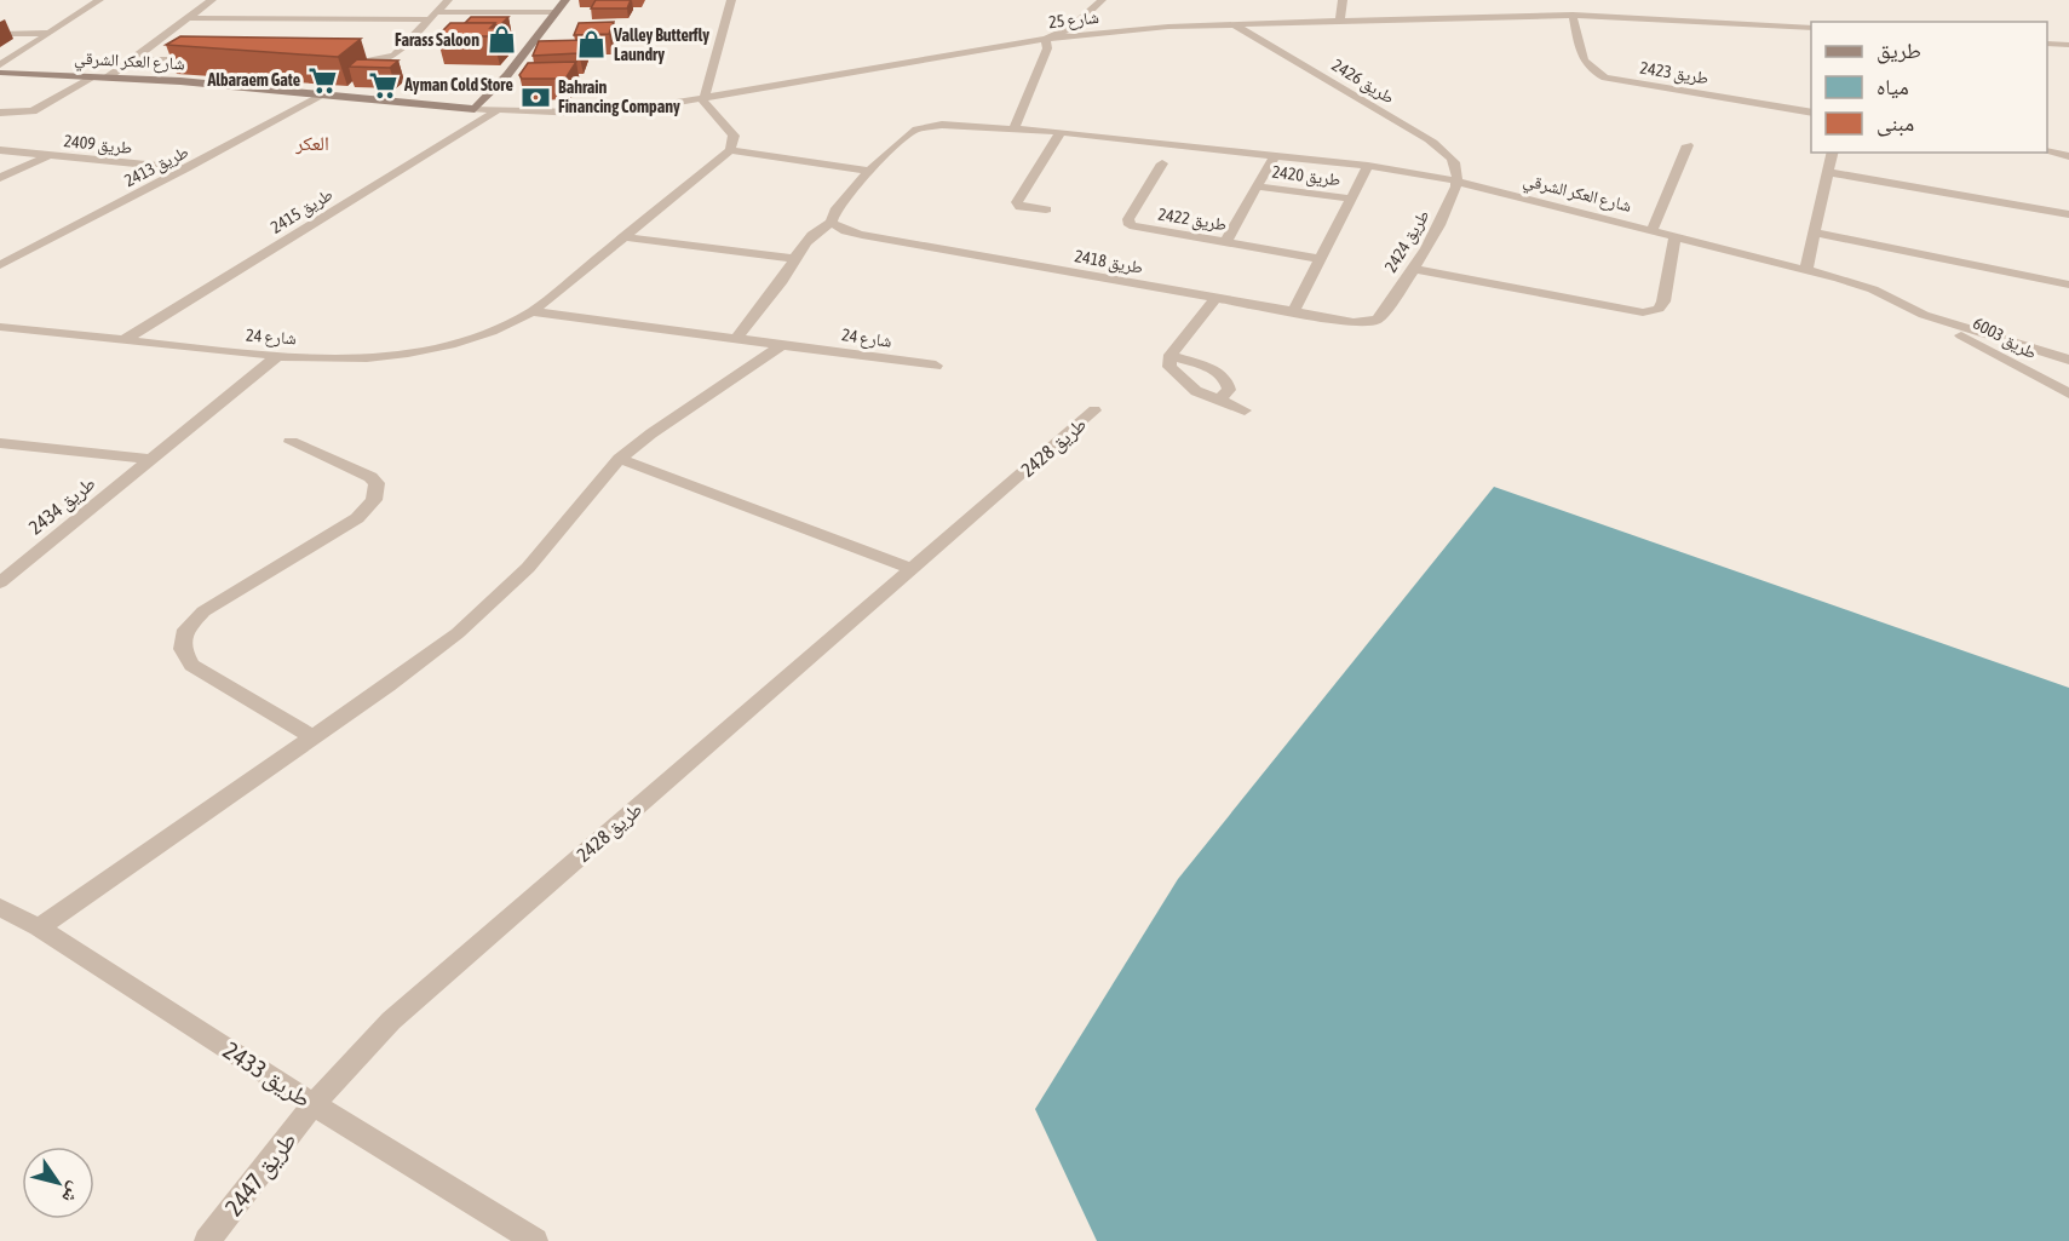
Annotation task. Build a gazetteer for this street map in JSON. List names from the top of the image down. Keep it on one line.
{"streets":{"street":["شارع 25","شارع العكر الشرقي","طريق 2423","طريق 2426","طريق 2409","طريق 2413","طريق 2420","طريق 2415","طريق 2422","طريق 2424","طريق 2418","شارع 24","طريق 6003","طريق 2428","طريق 2434","طريق 2433","طريق 2447"]},"crossings":[["شارع 25","شارع العكر الشرقي"],["شارع 25","طريق 2423"],["شارع 25","طريق 2426"],["شارع 25","طريق 2415"],["شارع العكر الشرقي","طريق 2426"],["شارع العكر الشرقي","طريق 2413"],["شارع العكر الشرقي","طريق 2420"],["شارع العكر الشرقي","طريق 2424"],["شارع العكر الشرقي","طريق 6003"],["طريق 2426","طريق 2424"],["طريق 2409","طريق 2413"],["طريق 2420","طريق 2422"],["طريق 2415","شارع 24"],["طريق 2424","طريق 2418"],["شارع 24","طريق 2434"],["طريق 2428","طريق 2433"],["طريق 2428","طريق 2447"],["طريق 2433","طريق 2447"]],"districts":["العكر"],"places":{"shop":["Farass Saloon","Valley Butterfly Laundry"],"supermarket":["Albaraem Gate","Ayman Cold Store"],"bank":["Bahrain Financing Company"]},"legend":["طريق","مياه","مبنى"],"north":"bottom right"}
